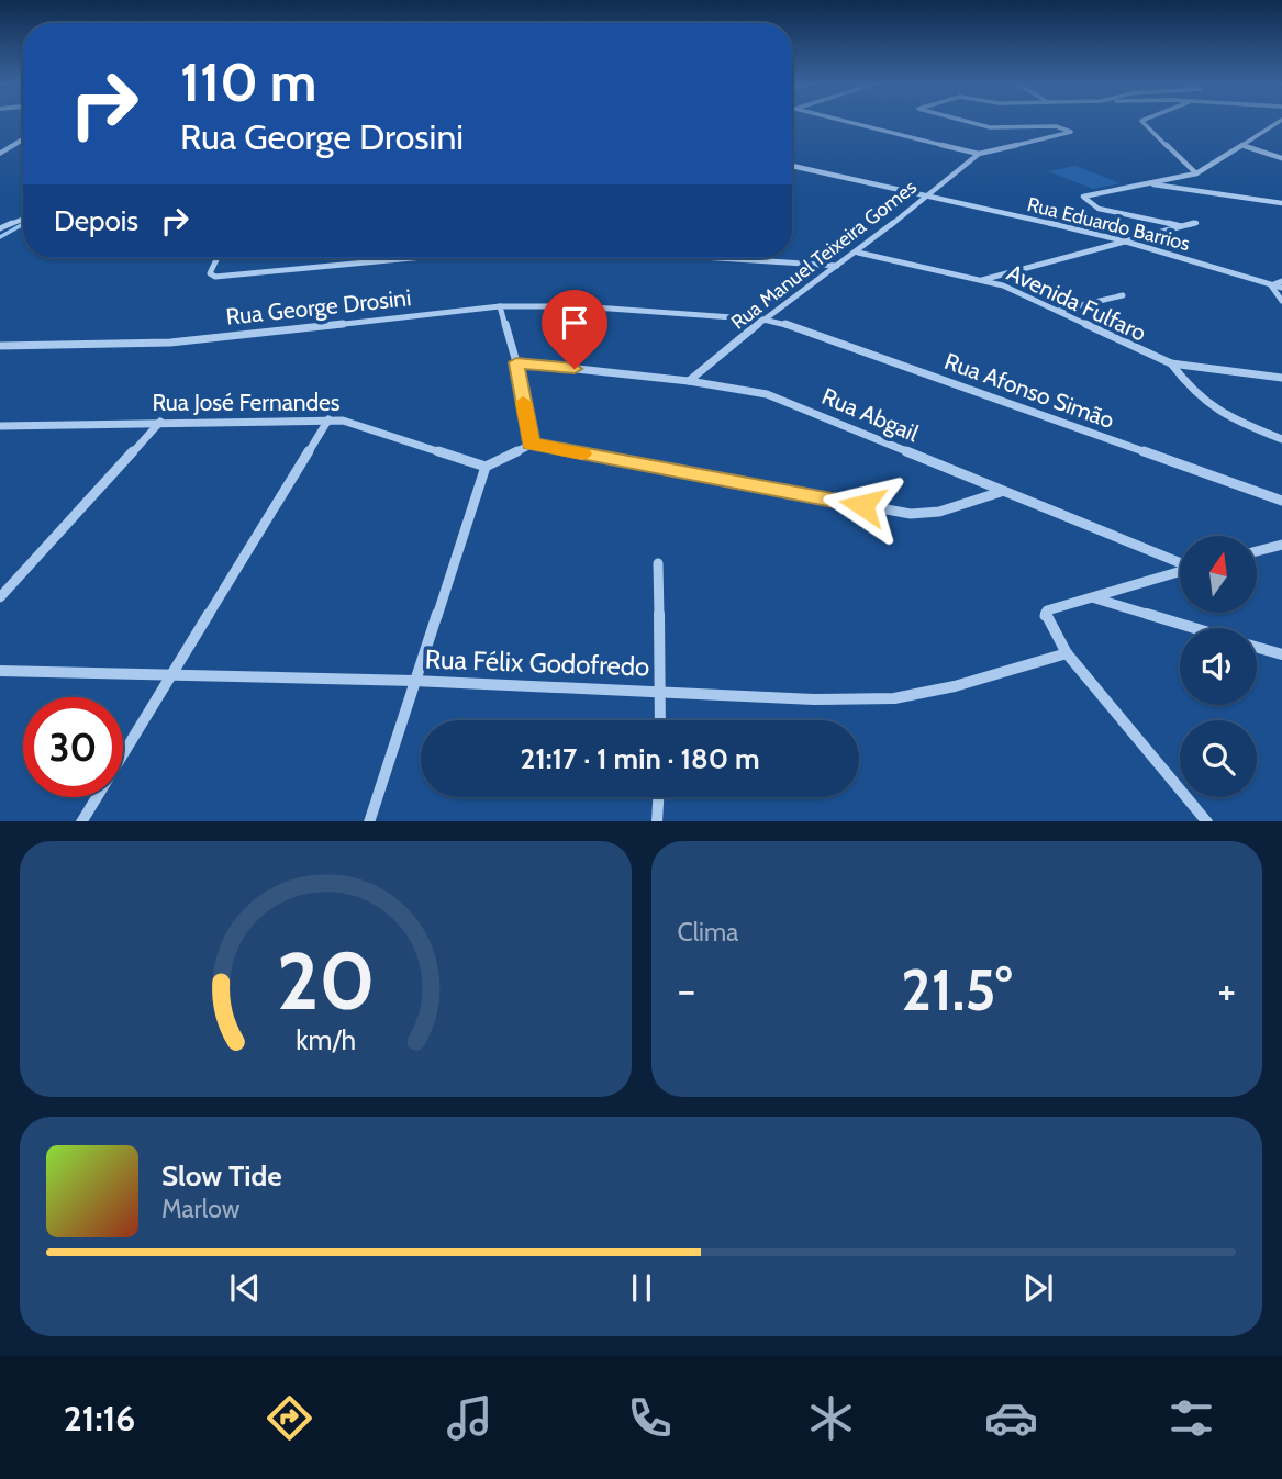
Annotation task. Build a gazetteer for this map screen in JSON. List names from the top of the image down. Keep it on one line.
{"streets":{"street":["Rua Eduardo Barrios","Rua Manuel Teixeira Gomes","Avenida Fulfaro","Rua George Drosini","Rua Afonso Simão","Rua José Fernandes","Rua Abgail","Rua Félix Godofredo"]},"crossings":[["Rua Eduardo Barrios","Rua Manuel Teixeira Gomes"],["Rua Manuel Teixeira Gomes","Avenida Fulfaro"],["Rua Manuel Teixeira Gomes","Rua George Drosini"],["Rua Manuel Teixeira Gomes","Rua Afonso Simão"],["Rua Manuel Teixeira Gomes","Rua Abgail"],["Rua George Drosini","Rua Afonso Simão"]],"north":"top","page":{"turn":["110 m","Rua George Drosini"],"then":"Depois","limit":"30","trip":"21:17 · 1 min · 180 m","tile":"Clima","heat":["−","21.5°","+"],"song":["Slow Tide","Marlow"],"tabs":"21:16","gauge":["20","km/h"]}}
